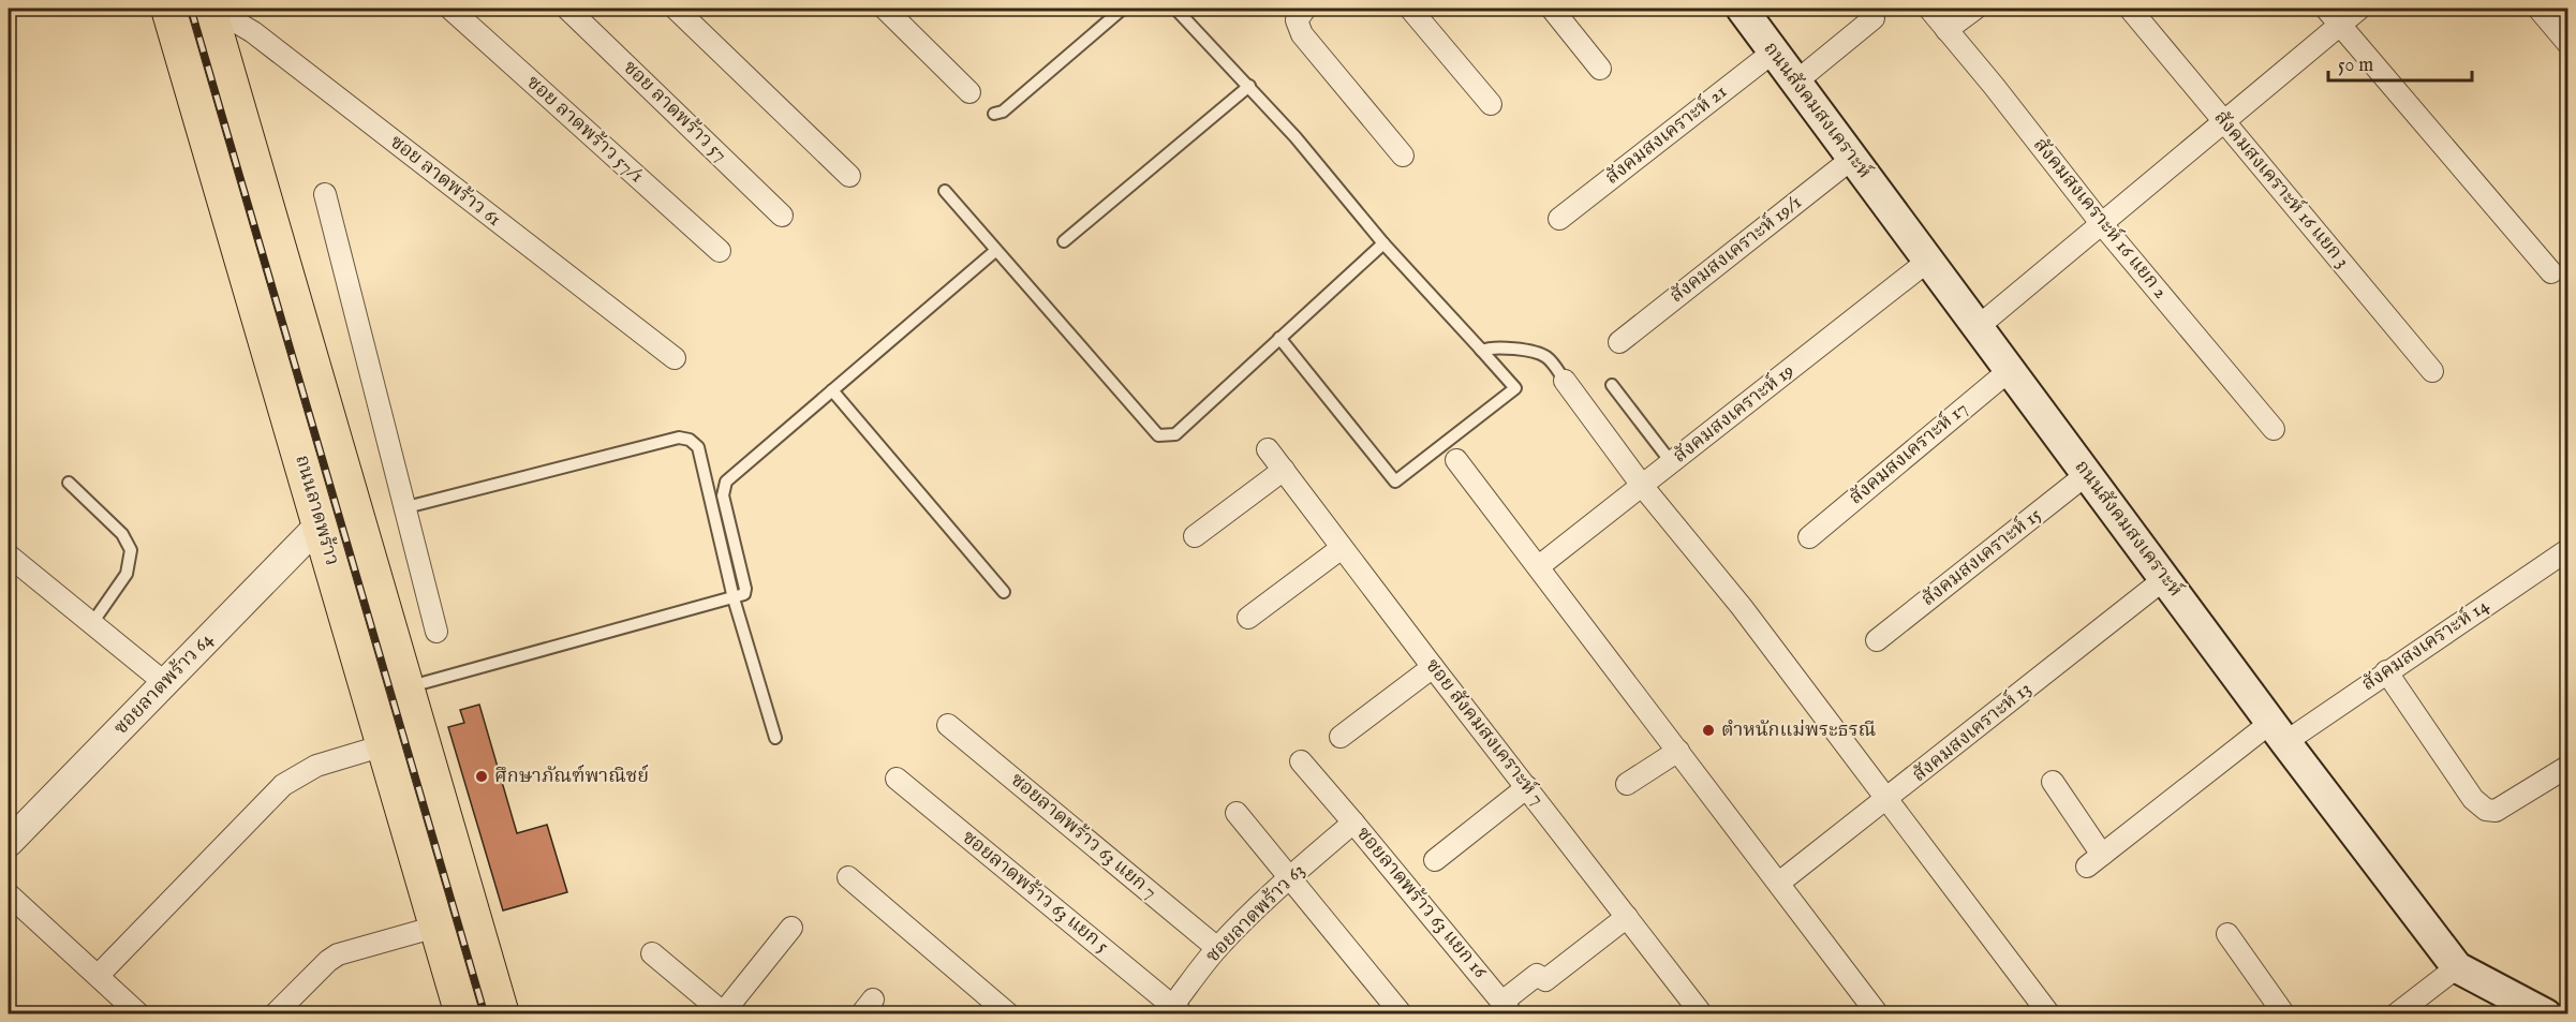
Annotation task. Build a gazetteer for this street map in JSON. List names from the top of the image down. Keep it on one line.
{"streets":{"main road":["ถนนสังคมสงเคราะห์","ถนนลาดพร้าว"],"street":["ซอย ลาดพร้าว 57","ซอย ลาดพร้าว 57/1","สังคมสงเคราะห์ 21","ซอย ลาดพร้าว 61","สังคมสงเคราะห์ 16 แยก 3","สังคมสงเคราะห์ 16 แยก 2","สังคมสงเคราะห์ 19/1","สังคมสงเคราะห์ 19","สังคมสงเคราะห์ 17","สังคมสงเคราะห์ 15","สังคมสงเคราะห์ 14","ซอยลาดพร้าว 64","ซอย สังคมสงเคราะห์ 7","สังคมสงเคราะห์ 13","ซอยลาดพร้าว 63 แยก 7","ซอยลาดพร้าว 63 แยก 5","ซอยลาดพร้าว 63 แยก 16","ซอยลาดพร้าว 63"]},"crossings":[["ถนนสังคมสงเคราะห์","สังคมสงเคราะห์ 21"],["ถนนสังคมสงเคราะห์","สังคมสงเคราะห์ 19/1"],["ถนนสังคมสงเคราะห์","สังคมสงเคราะห์ 19"],["ถนนสังคมสงเคราะห์","สังคมสงเคราะห์ 17"],["ถนนสังคมสงเคราะห์","สังคมสงเคราะห์ 15"],["ถนนสังคมสงเคราะห์","สังคมสงเคราะห์ 14"],["ถนนสังคมสงเคราะห์","สังคมสงเคราะห์ 13"],["ซอย ลาดพร้าว 61","ถนนลาดพร้าว"],["ถนนลาดพร้าว","ซอยลาดพร้าว 64"],["ซอยลาดพร้าว 63 แยก 7","ซอยลาดพร้าว 63"],["ซอยลาดพร้าว 63 แยก 5","ซอยลาดพร้าว 63"],["ซอยลาดพร้าว 63 แยก 16","ซอยลาดพร้าว 63"]],"places":["ตำหนักแม่พระธรณี","ศึกษาภัณฑ์พาณิชย์"],"scale_bar":"50 m"}
